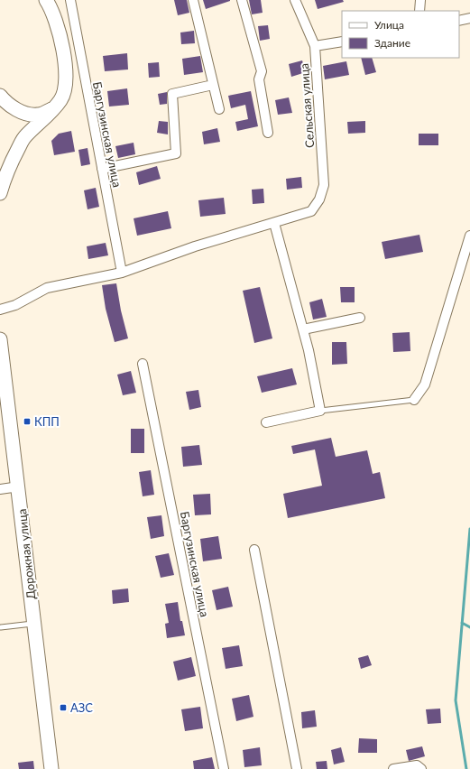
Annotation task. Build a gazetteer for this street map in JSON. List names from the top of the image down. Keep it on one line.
{"streets":{"main road":["Дорожная улица"],"street":["Сельская улица","Баргузинская улица"]},"places":{"transit":["КПП","АЗС"]},"legend":["Улица","Здание"]}
